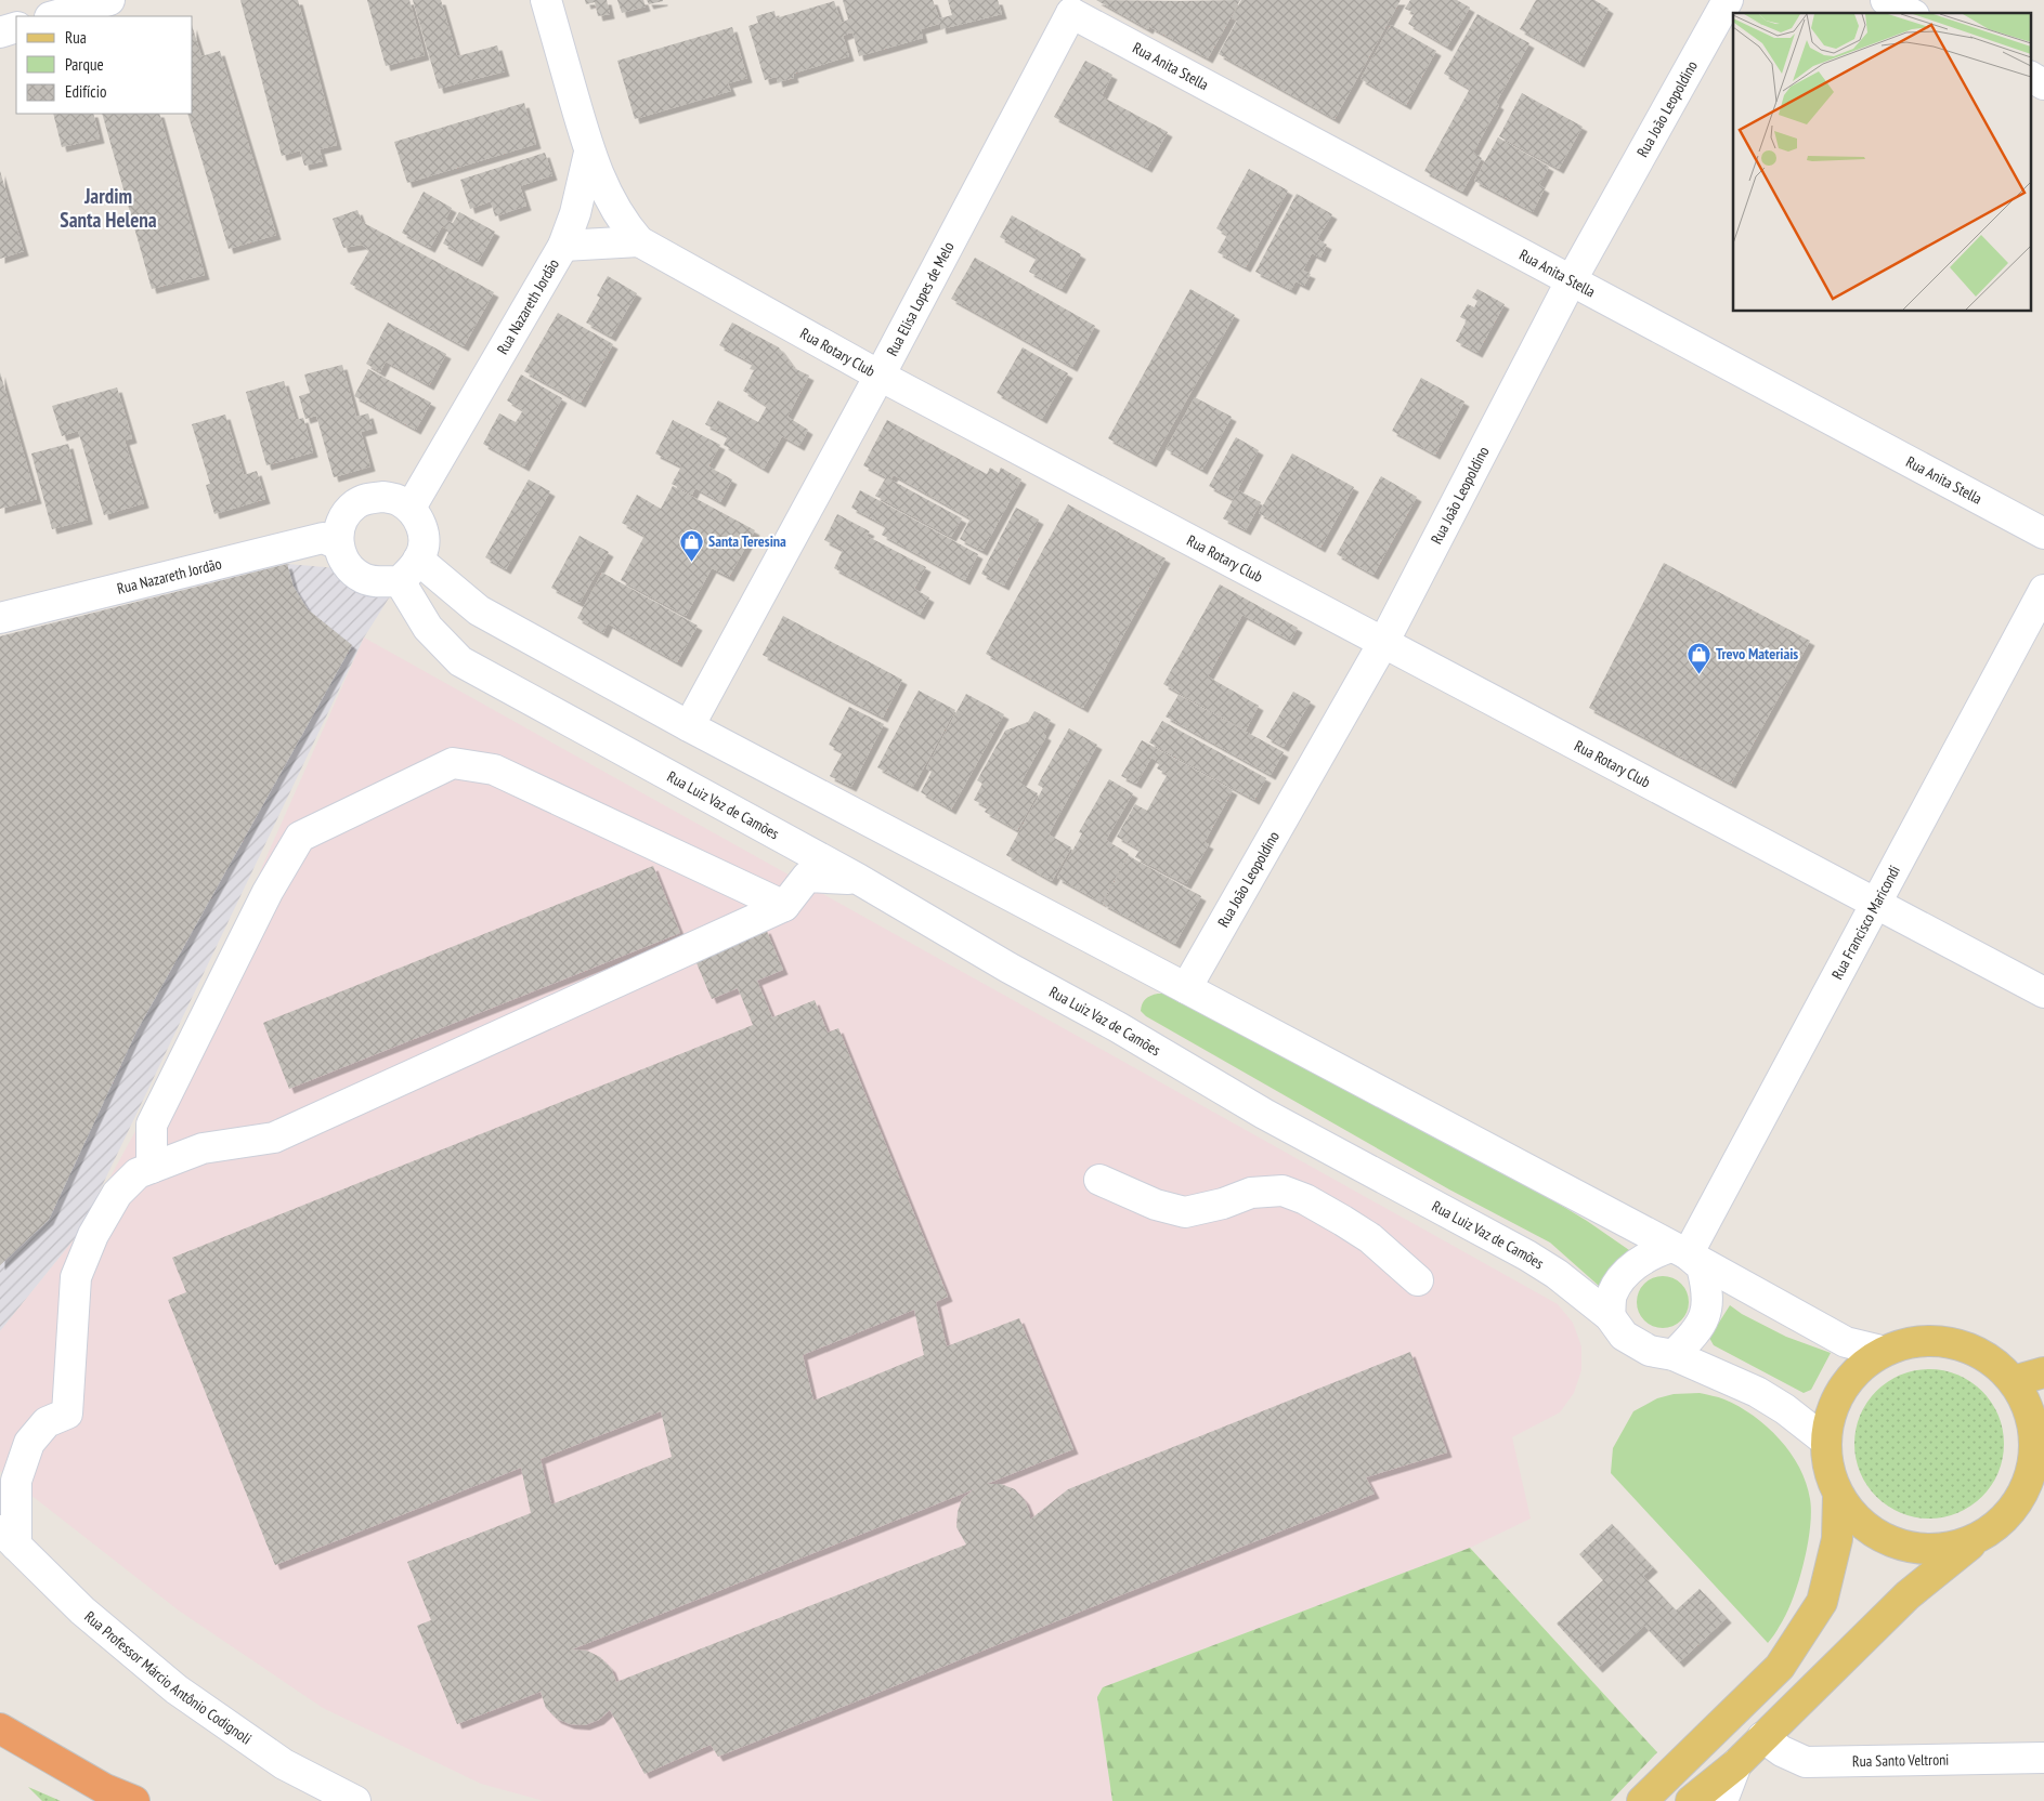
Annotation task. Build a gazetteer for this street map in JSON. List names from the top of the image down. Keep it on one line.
{"streets":{"street":["Rua Anita Stella","Rua João Leopoldino","Rua Elisa Lopes de Melo","Rua Nazareth Jordão","Rua Rotary Club","Rua Luiz Vaz de Camões","Rua Francisco Maricondi","Rua Professor Márcio Antônio Codignoli","Rua Santo Veltroni"]},"crossings":[["Rua Anita Stella","Rua João Leopoldino"],["Rua Anita Stella","Rua Elisa Lopes de Melo"],["Rua João Leopoldino","Rua Rotary Club"],["Rua Elisa Lopes de Melo","Rua Rotary Club"],["Rua Nazareth Jordão","Rua Rotary Club"],["Rua Nazareth Jordão","Rua Luiz Vaz de Camões"],["Rua Rotary Club","Rua Francisco Maricondi"],["Rua Luiz Vaz de Camões","Rua Francisco Maricondi"]],"districts":["Jardim Santa Helena"],"places":{"shop":["Santa Teresina","Trevo Materiais"]},"legend":["Rua","Parque","Edifício"]}
